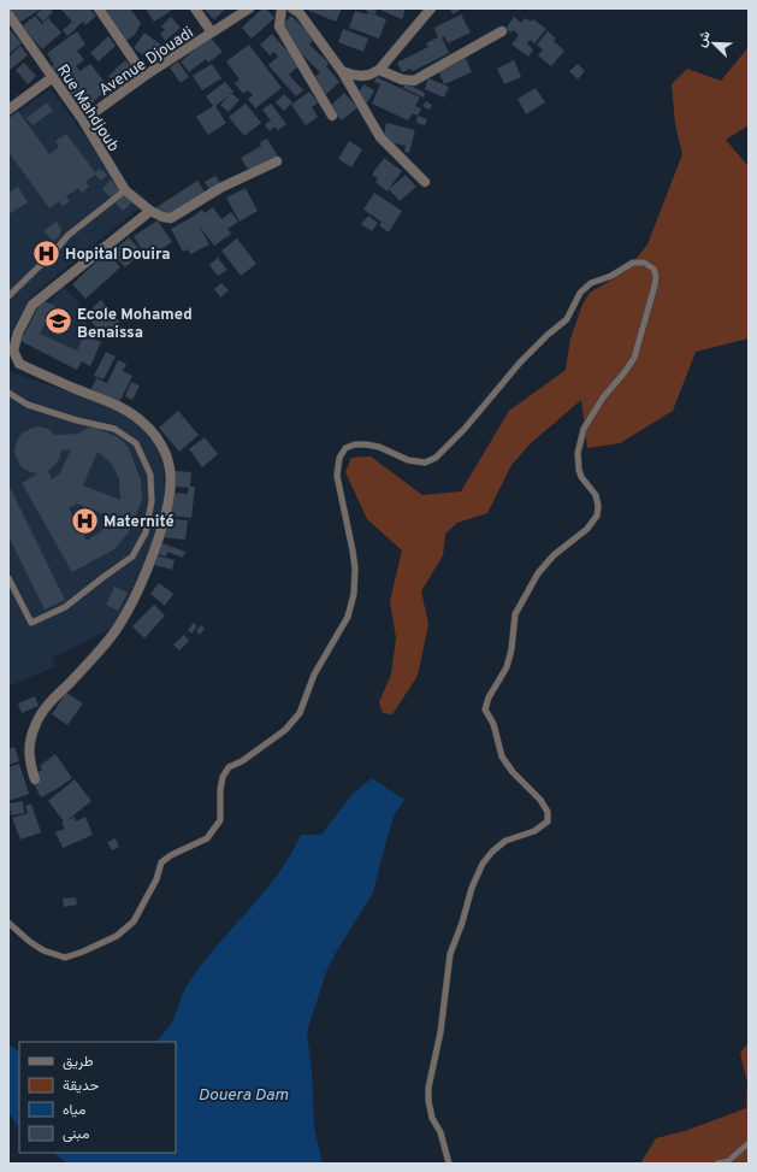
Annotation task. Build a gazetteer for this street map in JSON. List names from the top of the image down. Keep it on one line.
{"streets":{"street":["Avenue Djouadi","Rue Mahdjoub"]},"crossings":[["Avenue Djouadi","Rue Mahdjoub"]],"water":["Douera Dam"],"places":{"hospital":["Hopital Douira","Maternité"],"school or university":["Ecole Mohamed Benaissa"]},"legend":["طريق","حديقة","مياه","مبنى"],"north":"top left"}
